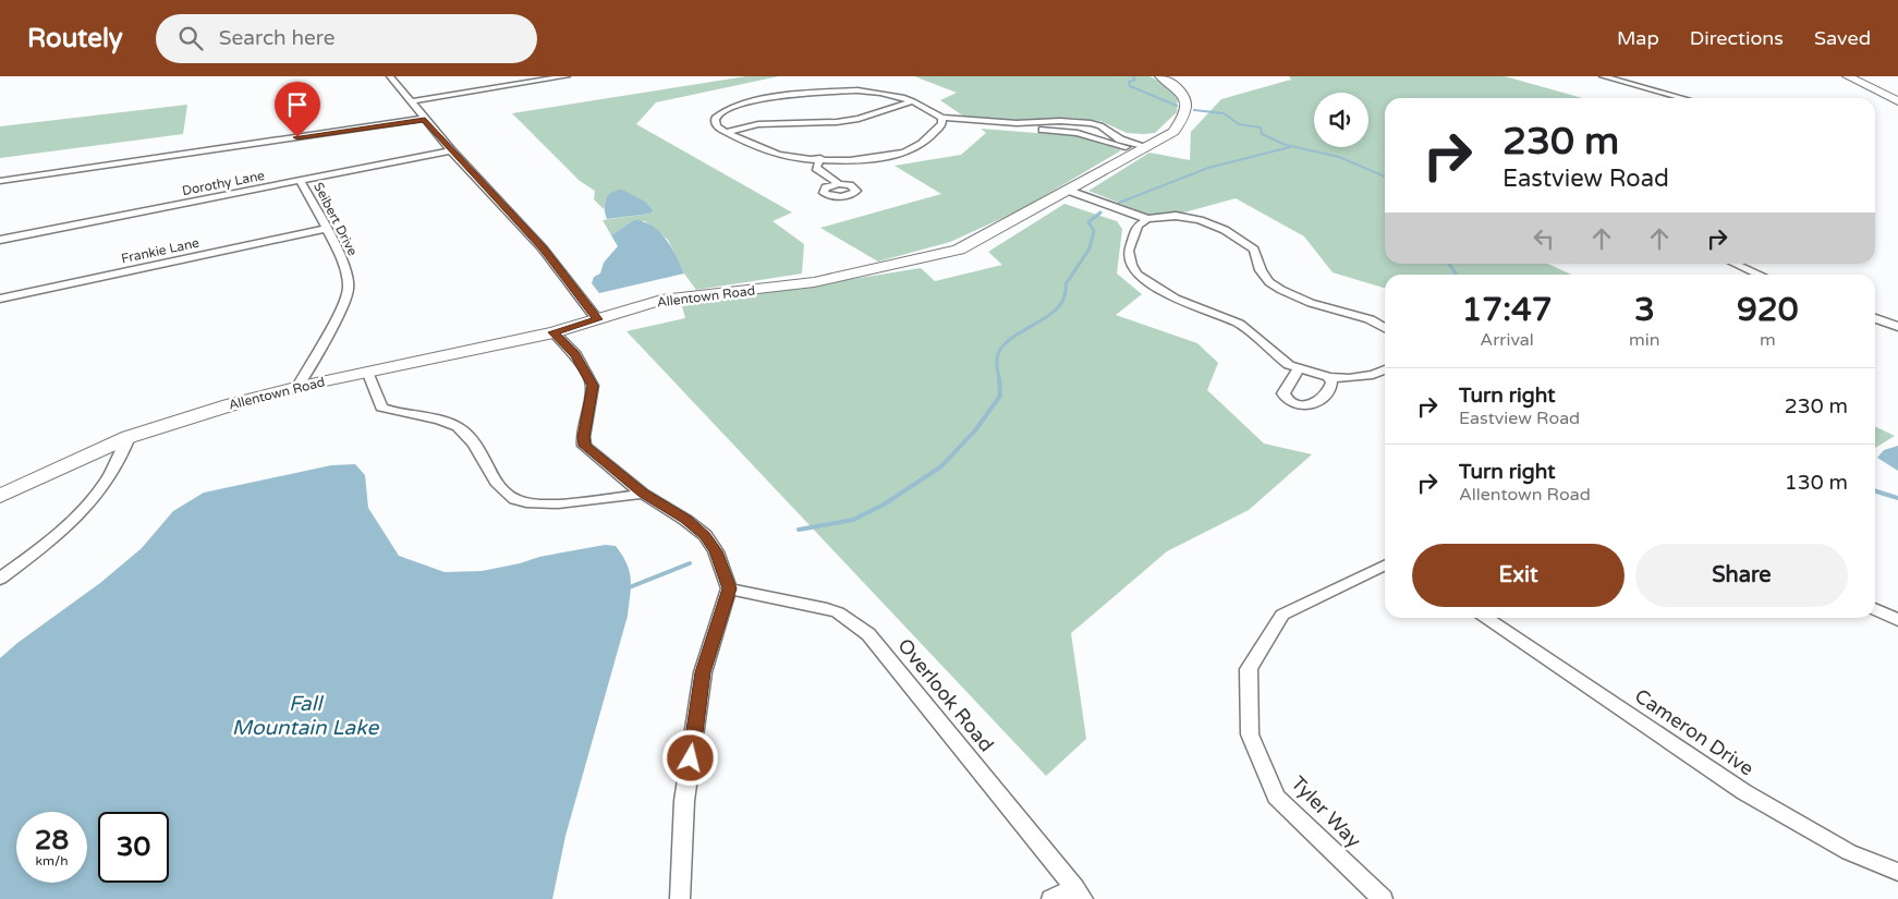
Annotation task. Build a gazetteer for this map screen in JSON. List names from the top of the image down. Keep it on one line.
{"streets":{"street":["Dorothy Lane","Seibert Drive","Frankie Lane","Allentown Road","Overlook Road","Cameron Drive","Tyler Way"]},"crossings":[["Dorothy Lane","Seibert Drive"],["Seibert Drive","Frankie Lane"],["Seibert Drive","Allentown Road"]],"water":["Fall Mountain Lake"],"page":{"header":"Routely","search":"Search here","nav":["Map","Directions","Saved"],"turn":["230 m","Eastview Road"],"eta":["17:47","Arrival","3","min","920","m"],"list":[{"name":"Turn right","note":"Eastview Road","value":"230 m"},{"name":"Turn right","note":"Allentown Road","value":"130 m"}],"buttons":["Exit","Share"],"speed":"28 km/h","limit":"30"}}
